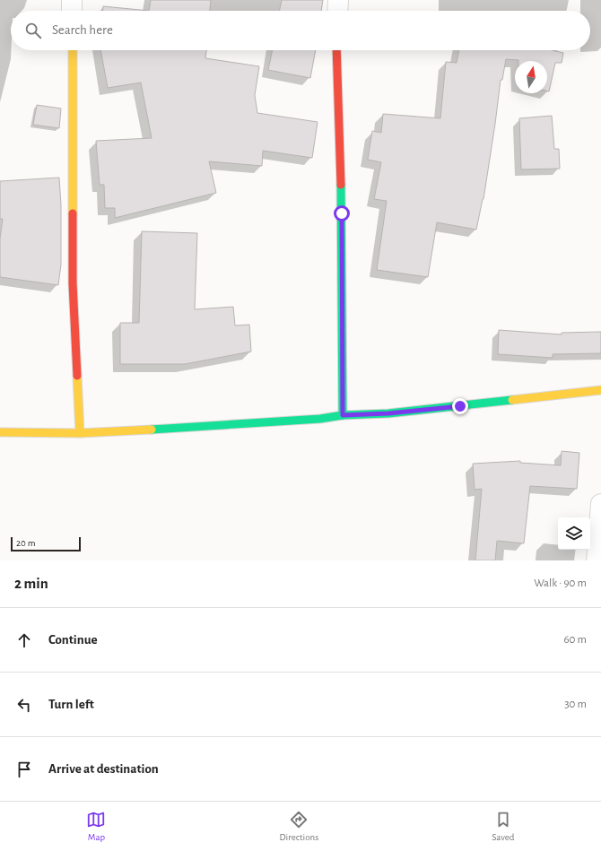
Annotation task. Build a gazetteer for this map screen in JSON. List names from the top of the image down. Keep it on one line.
{"scale_bar":"20 m","north":"top","page":{"search":"Search here","scale":"20 m","heading":["2 min","Walk · 90 m"],"list":[["Continue","60 m"],["Turn left","30 m"],"Arrive at destination"],"nav":["Map","Directions","Saved"]}}
